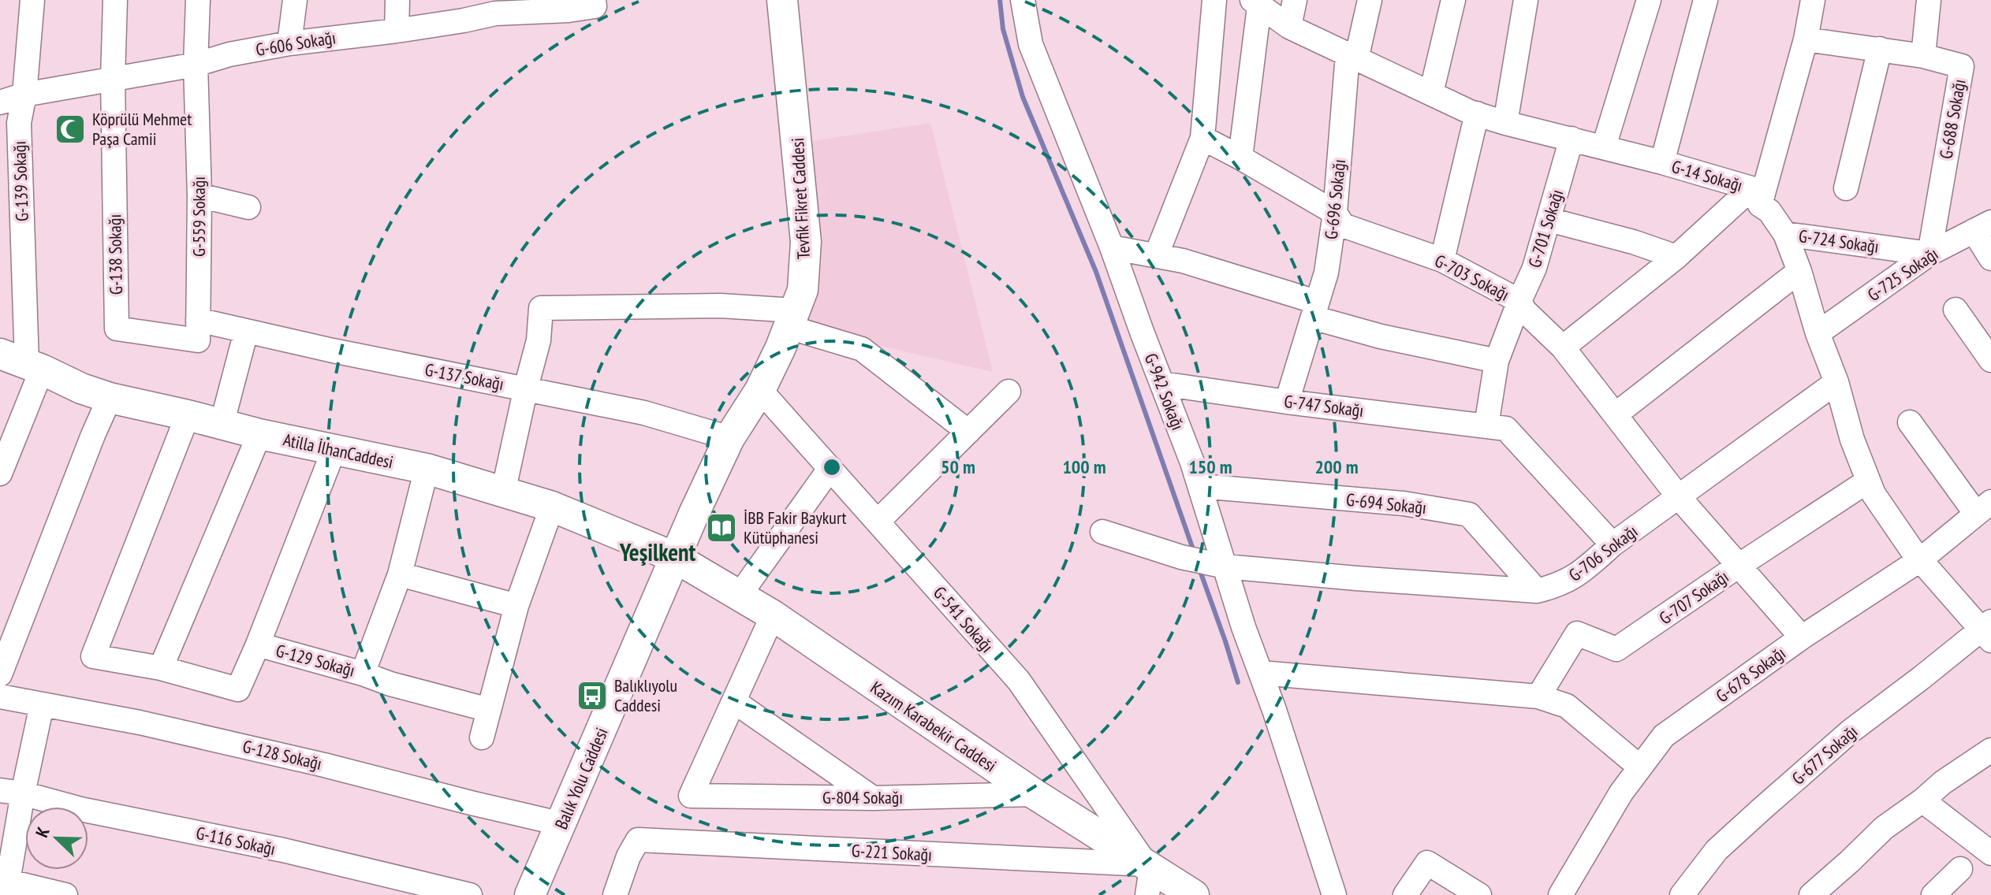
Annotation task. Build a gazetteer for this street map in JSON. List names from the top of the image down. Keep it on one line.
{"streets":{"main road":["Tevfik Fikret Caddesi","Atilla İlhanCaddesi","Kazım Karabekir Caddesi","Balık Yolu Caddesi"],"street":["G-606 Sokağı","G-688 Sokağı","G-14 Sokağı","G-139 Sokağı","G-696 Sokağı","G-559 Sokağı","G-701 Sokağı","G-724 Sokağı","G-138 Sokağı","G-725 Sokağı","G-703 Sokağı","G-137 Sokağı","G-942 Sokağı","G-747 Sokağı","G-694 Sokağı","G-706 Sokağı","G-707 Sokağı","G-541 Sokağı","G-129 Sokağı","G-678 Sokağı","G-128 Sokağı","G-677 Sokağı","G-804 Sokağı","G-116 Sokağı","G-221 Sokağı"]},"crossings":[["G-606 Sokağı","G-139 Sokağı"],["G-606 Sokağı","G-559 Sokağı"],["G-606 Sokağı","G-138 Sokağı"],["G-688 Sokağı","G-724 Sokağı"],["G-688 Sokağı","G-725 Sokağı"],["G-14 Sokağı","G-696 Sokağı"],["G-14 Sokağı","G-701 Sokağı"],["G-14 Sokağı","G-724 Sokağı"],["G-14 Sokağı","G-725 Sokağı"],["G-14 Sokağı","G-706 Sokağı"],["G-14 Sokağı","G-707 Sokağı"],["G-14 Sokağı","G-678 Sokağı"],["G-14 Sokağı","G-677 Sokağı"],["G-139 Sokağı","Atilla İlhanCaddesi"],["Tevfik Fikret Caddesi","G-137 Sokağı"],["Tevfik Fikret Caddesi","Atilla İlhanCaddesi"],["Tevfik Fikret Caddesi","G-541 Sokağı"],["Tevfik Fikret Caddesi","Kazım Karabekir Caddesi"],["Tevfik Fikret Caddesi","Balık Yolu Caddesi"],["G-696 Sokağı","G-703 Sokağı"],["G-696 Sokağı","G-747 Sokağı"],["G-559 Sokağı","G-138 Sokağı"],["G-559 Sokağı","G-137 Sokağı"],["G-701 Sokağı","G-703 Sokağı"],["G-701 Sokağı","G-747 Sokağı"],["G-724 Sokağı","G-725 Sokağı"],["G-138 Sokağı","G-137 Sokağı"],["G-703 Sokağı","G-706 Sokağı"],["G-703 Sokağı","G-707 Sokağı"],["G-703 Sokağı","G-678 Sokağı"],["G-942 Sokağı","G-747 Sokağı"],["G-942 Sokağı","G-694 Sokağı"],["G-942 Sokağı","G-706 Sokağı"],["G-747 Sokağı","G-706 Sokağı"],["Atilla İlhanCaddesi","G-129 Sokağı"],["Atilla İlhanCaddesi","Kazım Karabekir Caddesi"],["Atilla İlhanCaddesi","Balık Yolu Caddesi"],["G-694 Sokağı","G-706 Sokağı"],["G-541 Sokağı","Kazım Karabekir Caddesi"],["G-541 Sokağı","G-221 Sokağı"],["Kazım Karabekir Caddesi","Balık Yolu Caddesi"],["Kazım Karabekir Caddesi","G-804 Sokağı"],["Kazım Karabekir Caddesi","G-221 Sokağı"],["G-128 Sokağı","Balık Yolu Caddesi"]],"districts":["Yeşilkent"],"places":{"mosque":["Köprülü Mehmet Paşa Camii"],"library":["İBB Fakir Baykurt Kütüphanesi"],"bus stop":["Balıklıyolu Caddesi"]},"north":"top left","rings":["50 m","100 m","150 m","200 m"]}
